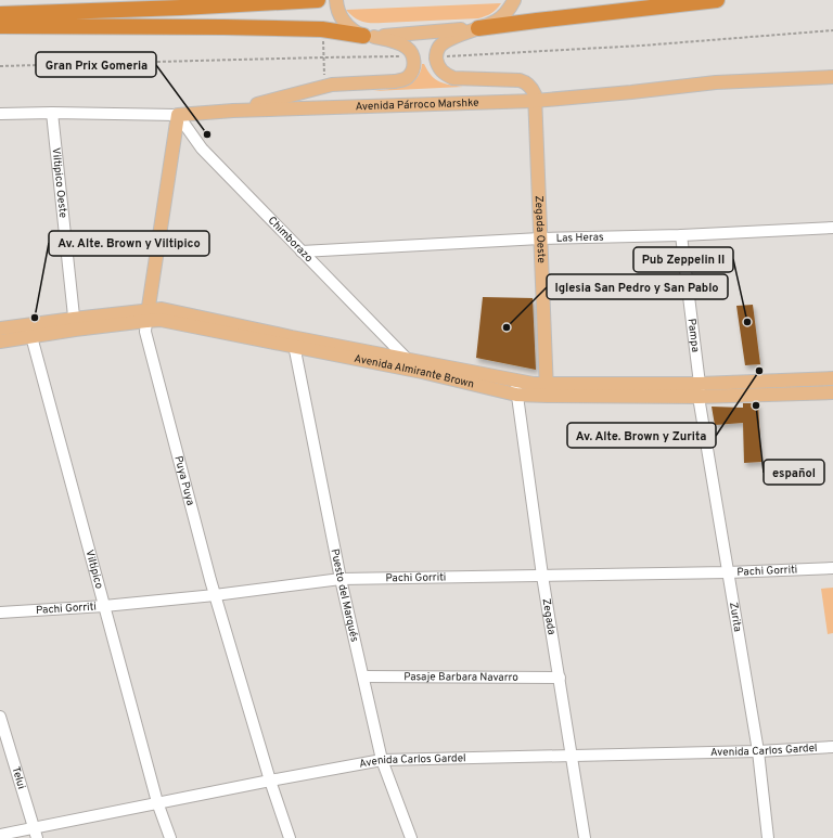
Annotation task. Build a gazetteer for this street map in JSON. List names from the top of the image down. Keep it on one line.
{"streets":{"main road":["Avenida Párroco Marshke","Zegada Oeste","Avenida Almirante Brown","Puya Puya"],"street":["Viltipico Oeste","Las Heras","Chimborazo","Pampa","Viltipico","Pachi Gorriti","Puesto del Marqués","Zegada","Zurita","Pasaje Barbara Navarro","Avenida Carlos Gardel","Telui"]},"crossings":[["Avenida Párroco Marshke","Viltipico Oeste"],["Avenida Párroco Marshke","Zegada Oeste"],["Avenida Párroco Marshke","Chimborazo"],["Avenida Párroco Marshke","Puya Puya"],["Viltipico Oeste","Avenida Almirante Brown"],["Zegada Oeste","Las Heras"],["Zegada Oeste","Avenida Almirante Brown"],["Las Heras","Chimborazo"],["Las Heras","Pampa"],["Chimborazo","Avenida Almirante Brown"],["Chimborazo","Puya Puya"],["Pampa","Avenida Almirante Brown"],["Pampa","Zurita"],["Avenida Almirante Brown","Puya Puya"],["Avenida Almirante Brown","Viltipico"],["Avenida Almirante Brown","Puesto del Marqués"],["Avenida Almirante Brown","Zegada"],["Avenida Almirante Brown","Zurita"],["Puya Puya","Pachi Gorriti"],["Puya Puya","Avenida Carlos Gardel"],["Viltipico","Pachi Gorriti"],["Viltipico","Avenida Carlos Gardel"],["Pachi Gorriti","Puesto del Marqués"],["Pachi Gorriti","Zegada"],["Pachi Gorriti","Zurita"],["Puesto del Marqués","Pasaje Barbara Navarro"],["Puesto del Marqués","Avenida Carlos Gardel"],["Zegada","Pasaje Barbara Navarro"],["Zegada","Avenida Carlos Gardel"],["Zurita","Avenida Carlos Gardel"],["Avenida Carlos Gardel","Telui"]],"places":["Gran Prix Gomeria","Av. Alte. Brown y Viltipico","Pub Zeppelin II","Iglesia San Pedro y San Pablo","Av. Alte. Brown y Zurita","español"]}
